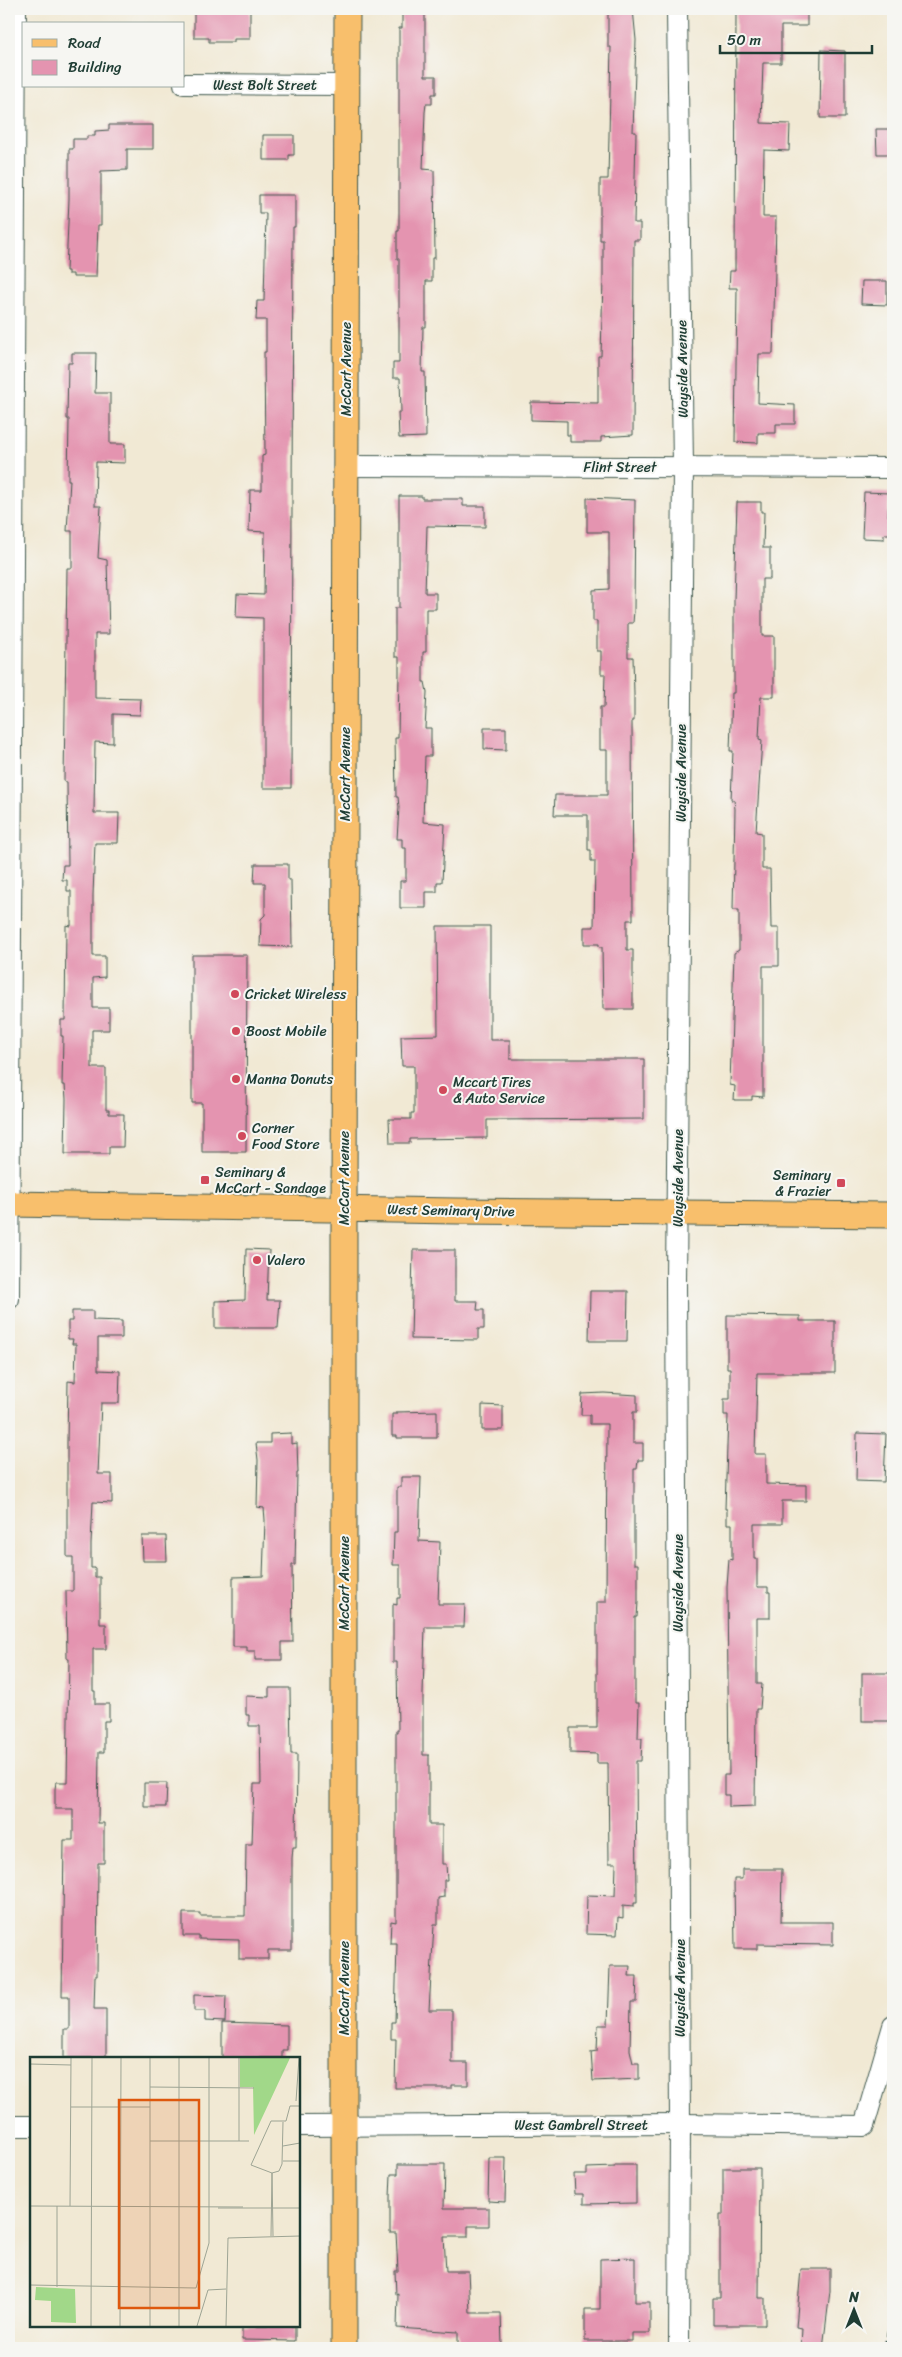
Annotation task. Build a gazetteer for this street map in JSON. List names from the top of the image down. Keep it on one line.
{"streets":{"main road":["McCart Avenue","West Seminary Drive"],"street":["West Bolt Street","Wayside Avenue","Flint Street","West Gambrell Street"]},"crossings":[["West Bolt Street","McCart Avenue"],["McCart Avenue","Flint Street"],["McCart Avenue","West Seminary Drive"],["McCart Avenue","West Gambrell Street"],["Wayside Avenue","Flint Street"],["Wayside Avenue","West Seminary Drive"],["Wayside Avenue","West Gambrell Street"]],"places":{"other":["Cricket Wireless","Boost Mobile","Manna Donuts","Mccart Tires & Auto Service","Corner Food Store","Valero"],"transit":["Seminary & McCart - Sandage","Seminary & Frazier"]},"legend":["Road","Building"],"scale_bar":"50 m","north":"top"}
